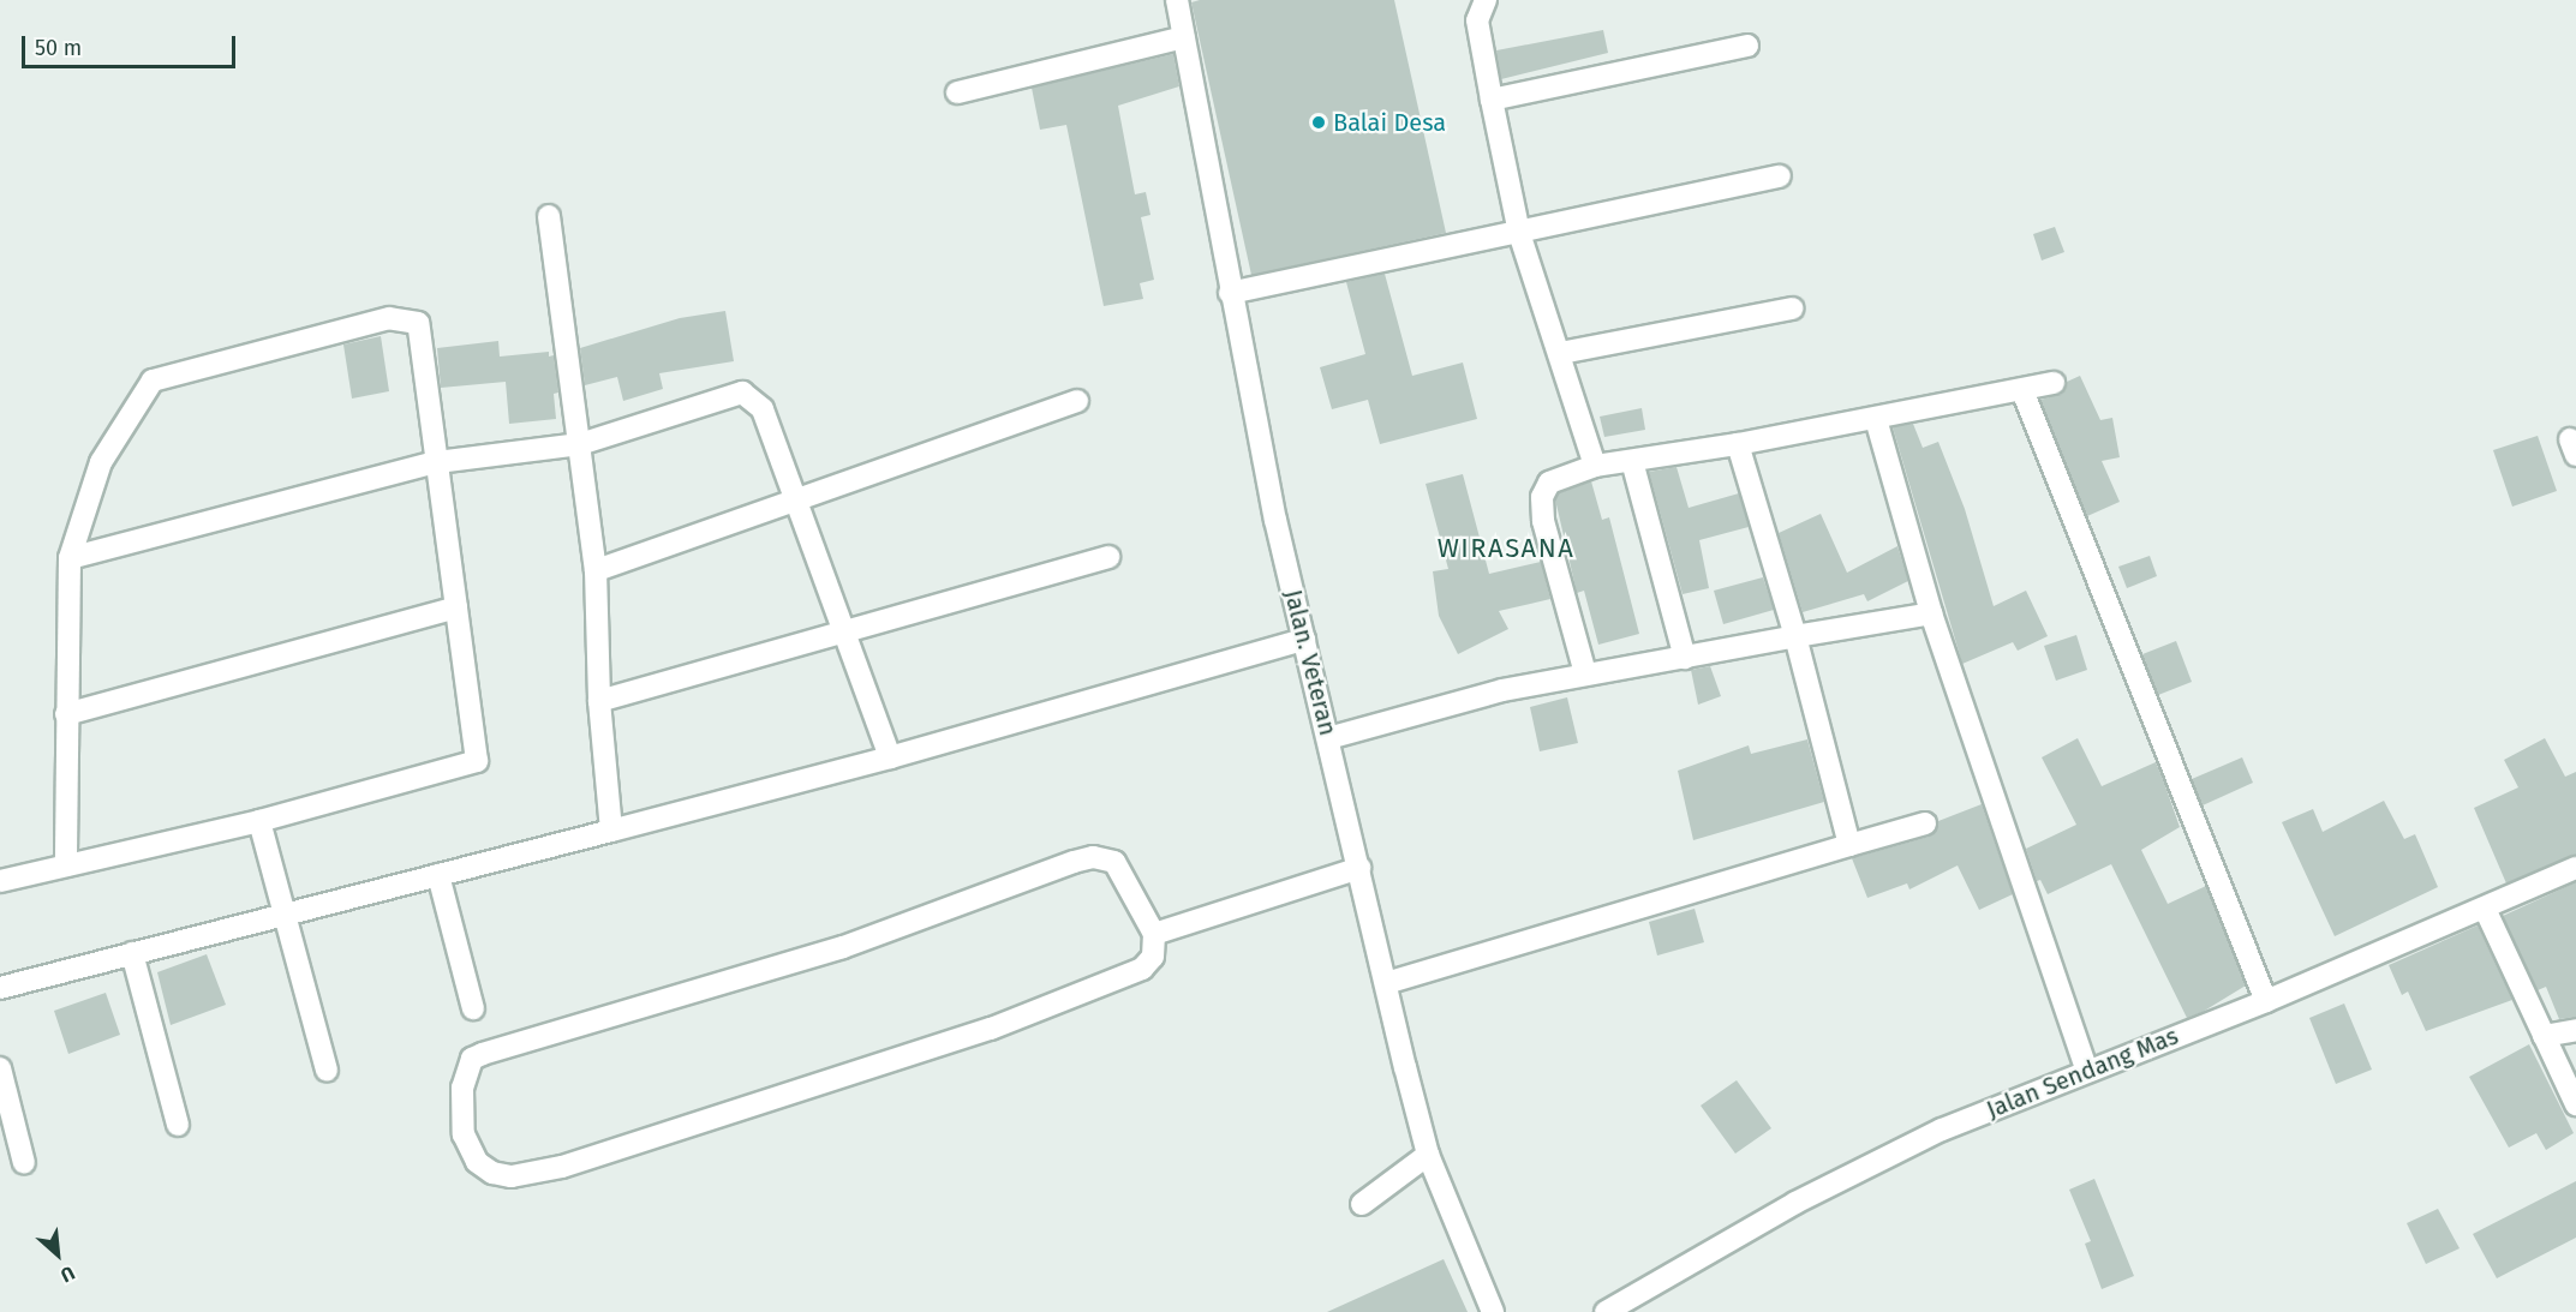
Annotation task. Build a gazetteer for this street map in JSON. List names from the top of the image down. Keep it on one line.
{"streets":{"street":["Jalan. Veteran","Jalan Sendang Mas"]},"districts":["WIRASANA"],"places":["Balai Desa"],"scale_bar":"50 m","north":"bottom right"}
